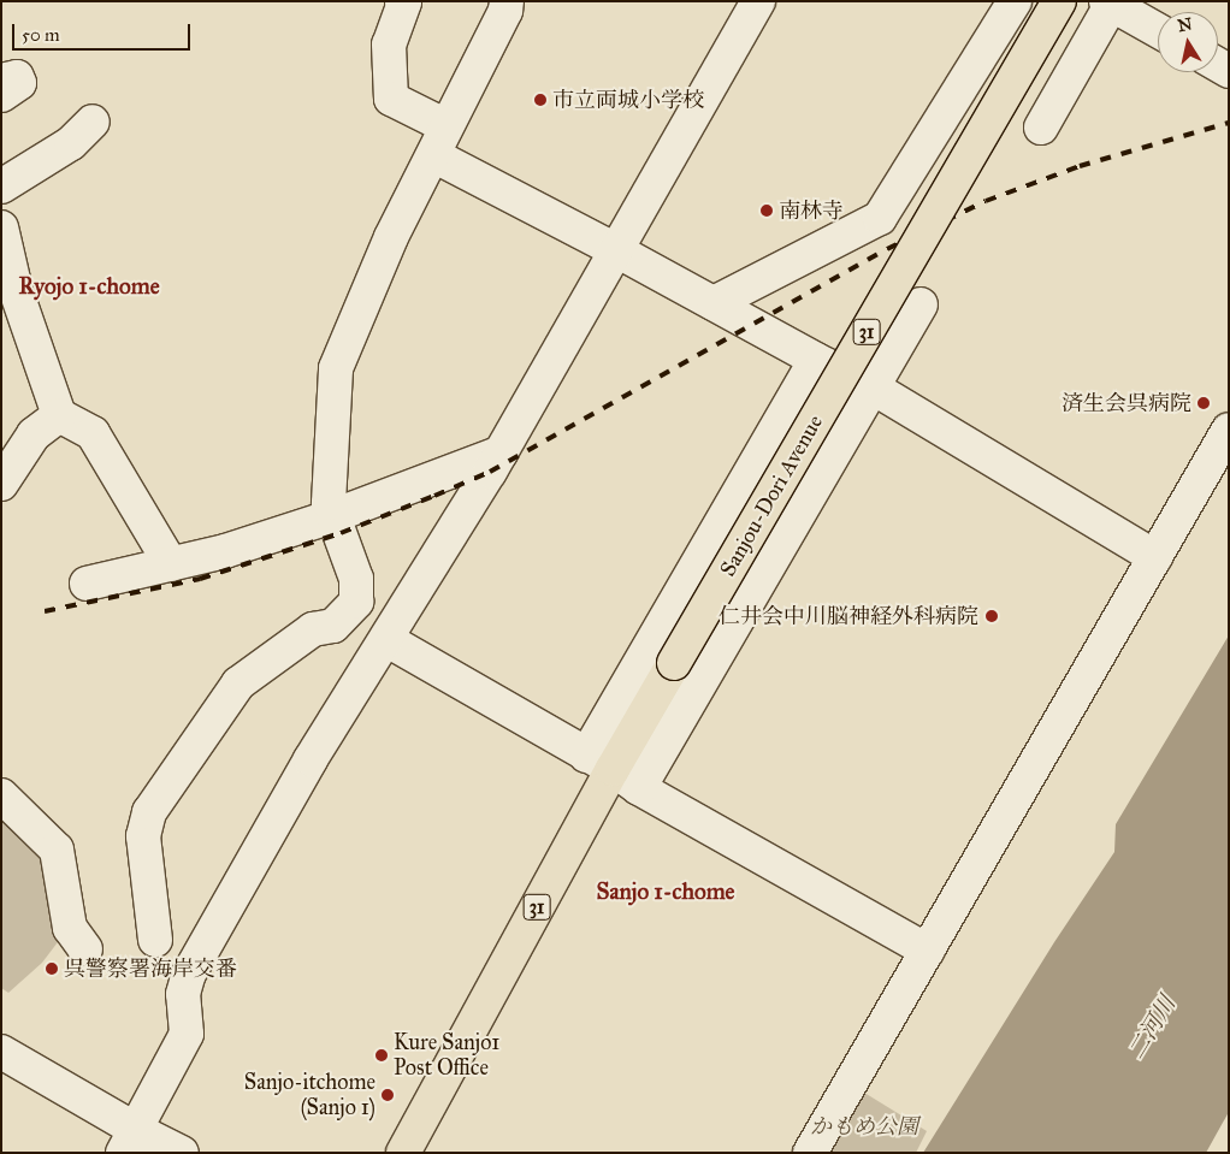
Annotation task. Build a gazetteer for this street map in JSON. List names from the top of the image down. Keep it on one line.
{"streets":{"highway":["31","Sanjou-Dori Avenue"]},"districts":["Ryojo 1-chome","Sanjo 1-chome"],"water":["二河川"],"parks":["かもめ公園"],"places":["市立両城小学校","南林寺","済生会呉病院","仁井会中川脳神経外科病院","呉警察署海岸交番","Kure Sanjo1 Post Office","Sanjo-itchome (Sanjo 1)"],"scale_bar":"50 m","north":"top"}
